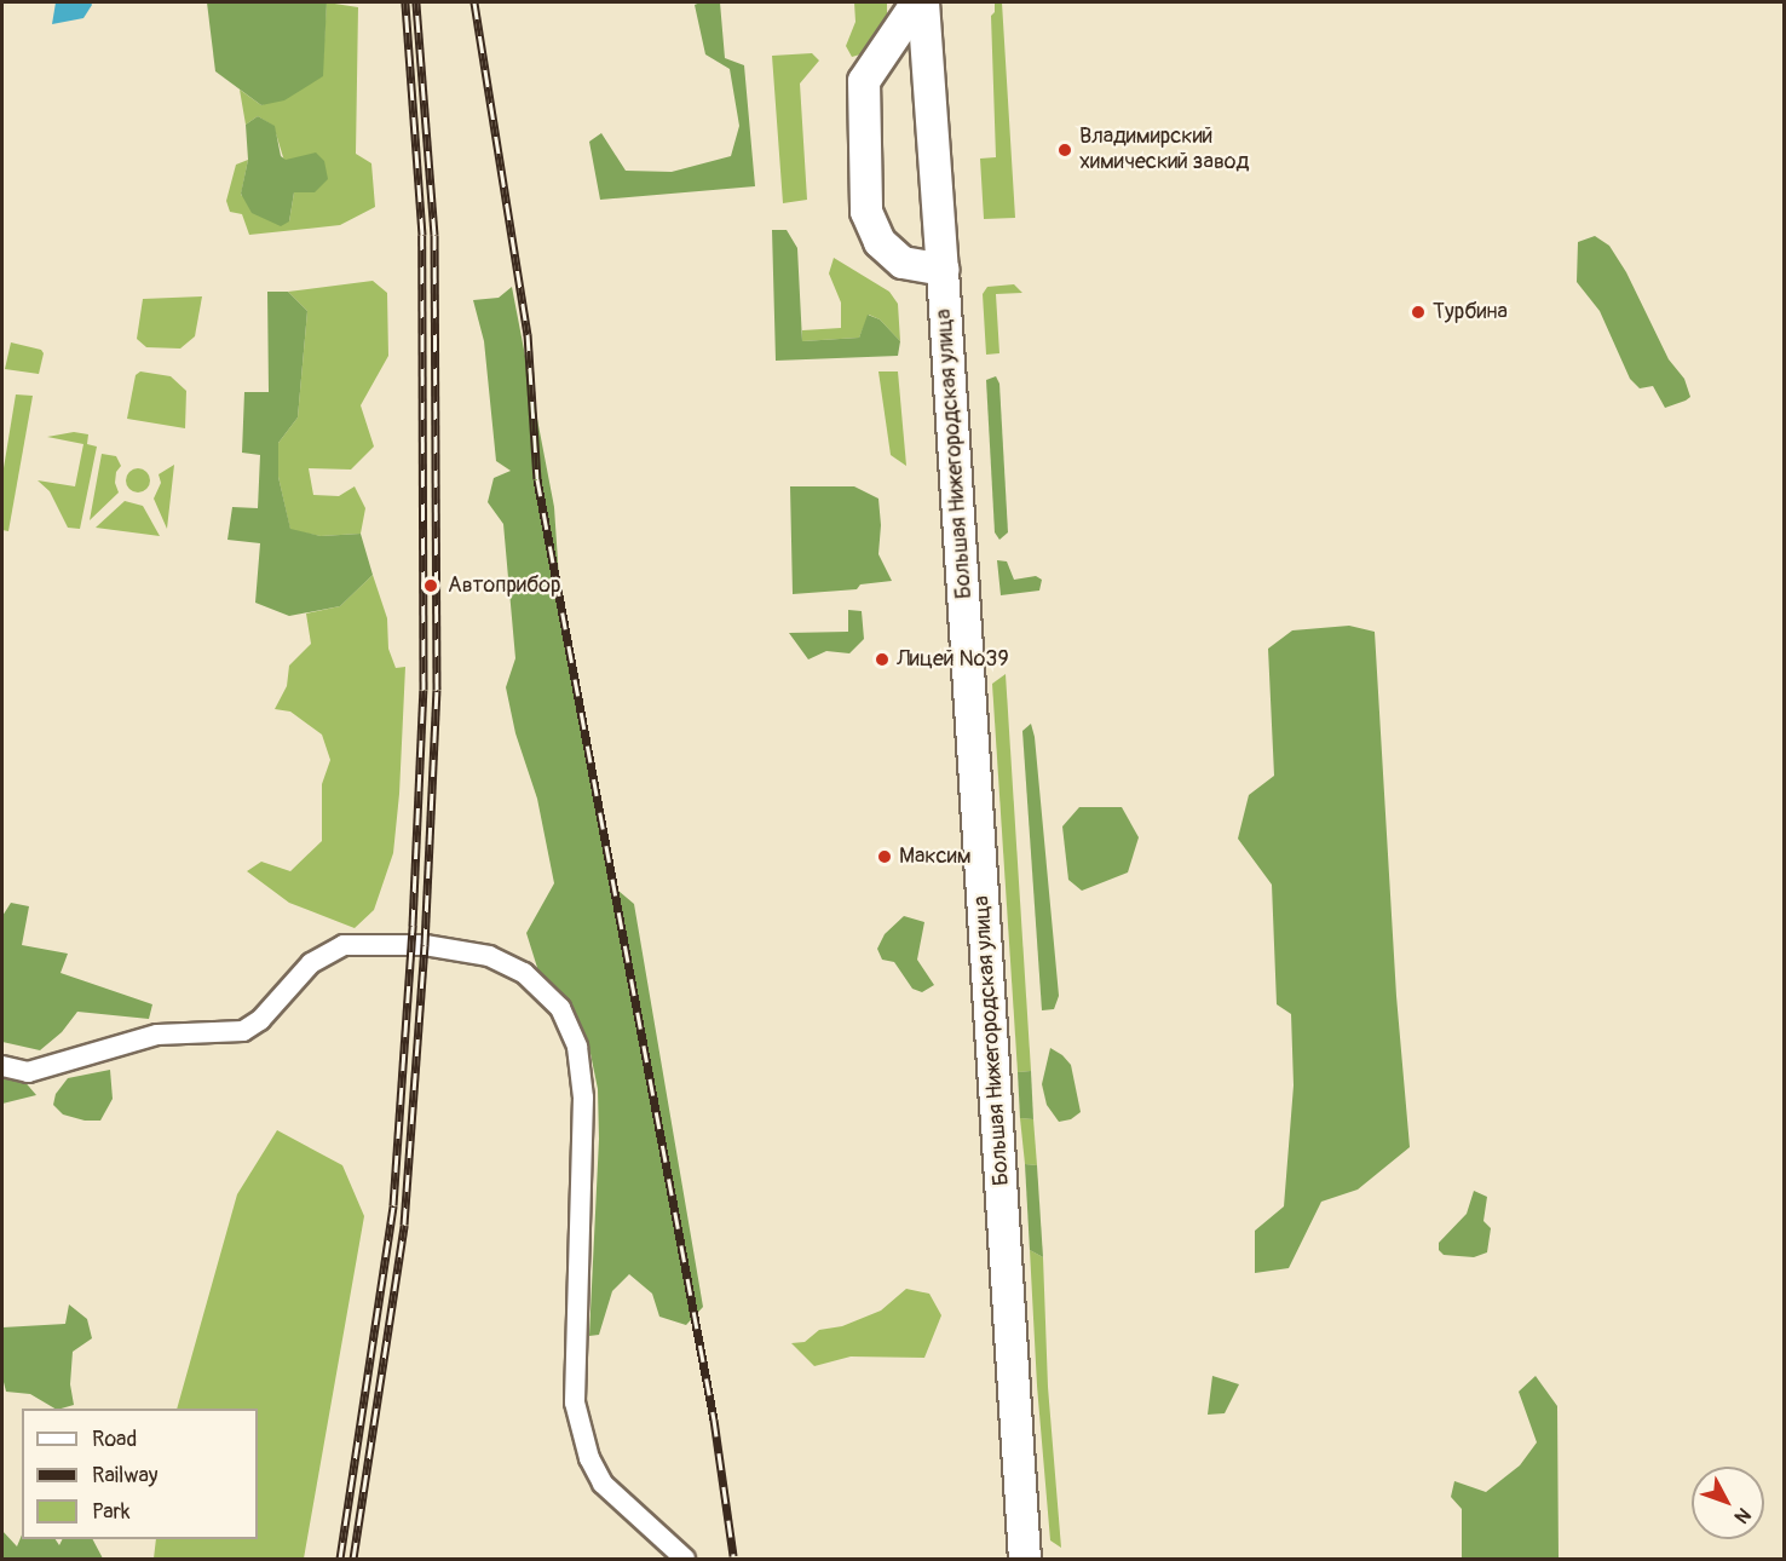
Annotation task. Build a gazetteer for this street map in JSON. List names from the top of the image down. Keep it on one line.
{"streets":{"main road":["Большая Нижегородская улица"]},"places":["Владимирский химический завод","Турбина","Автоприбор","Лицей №39","Максим"],"legend":["Road","Railway","Park"],"north":"bottom right"}
